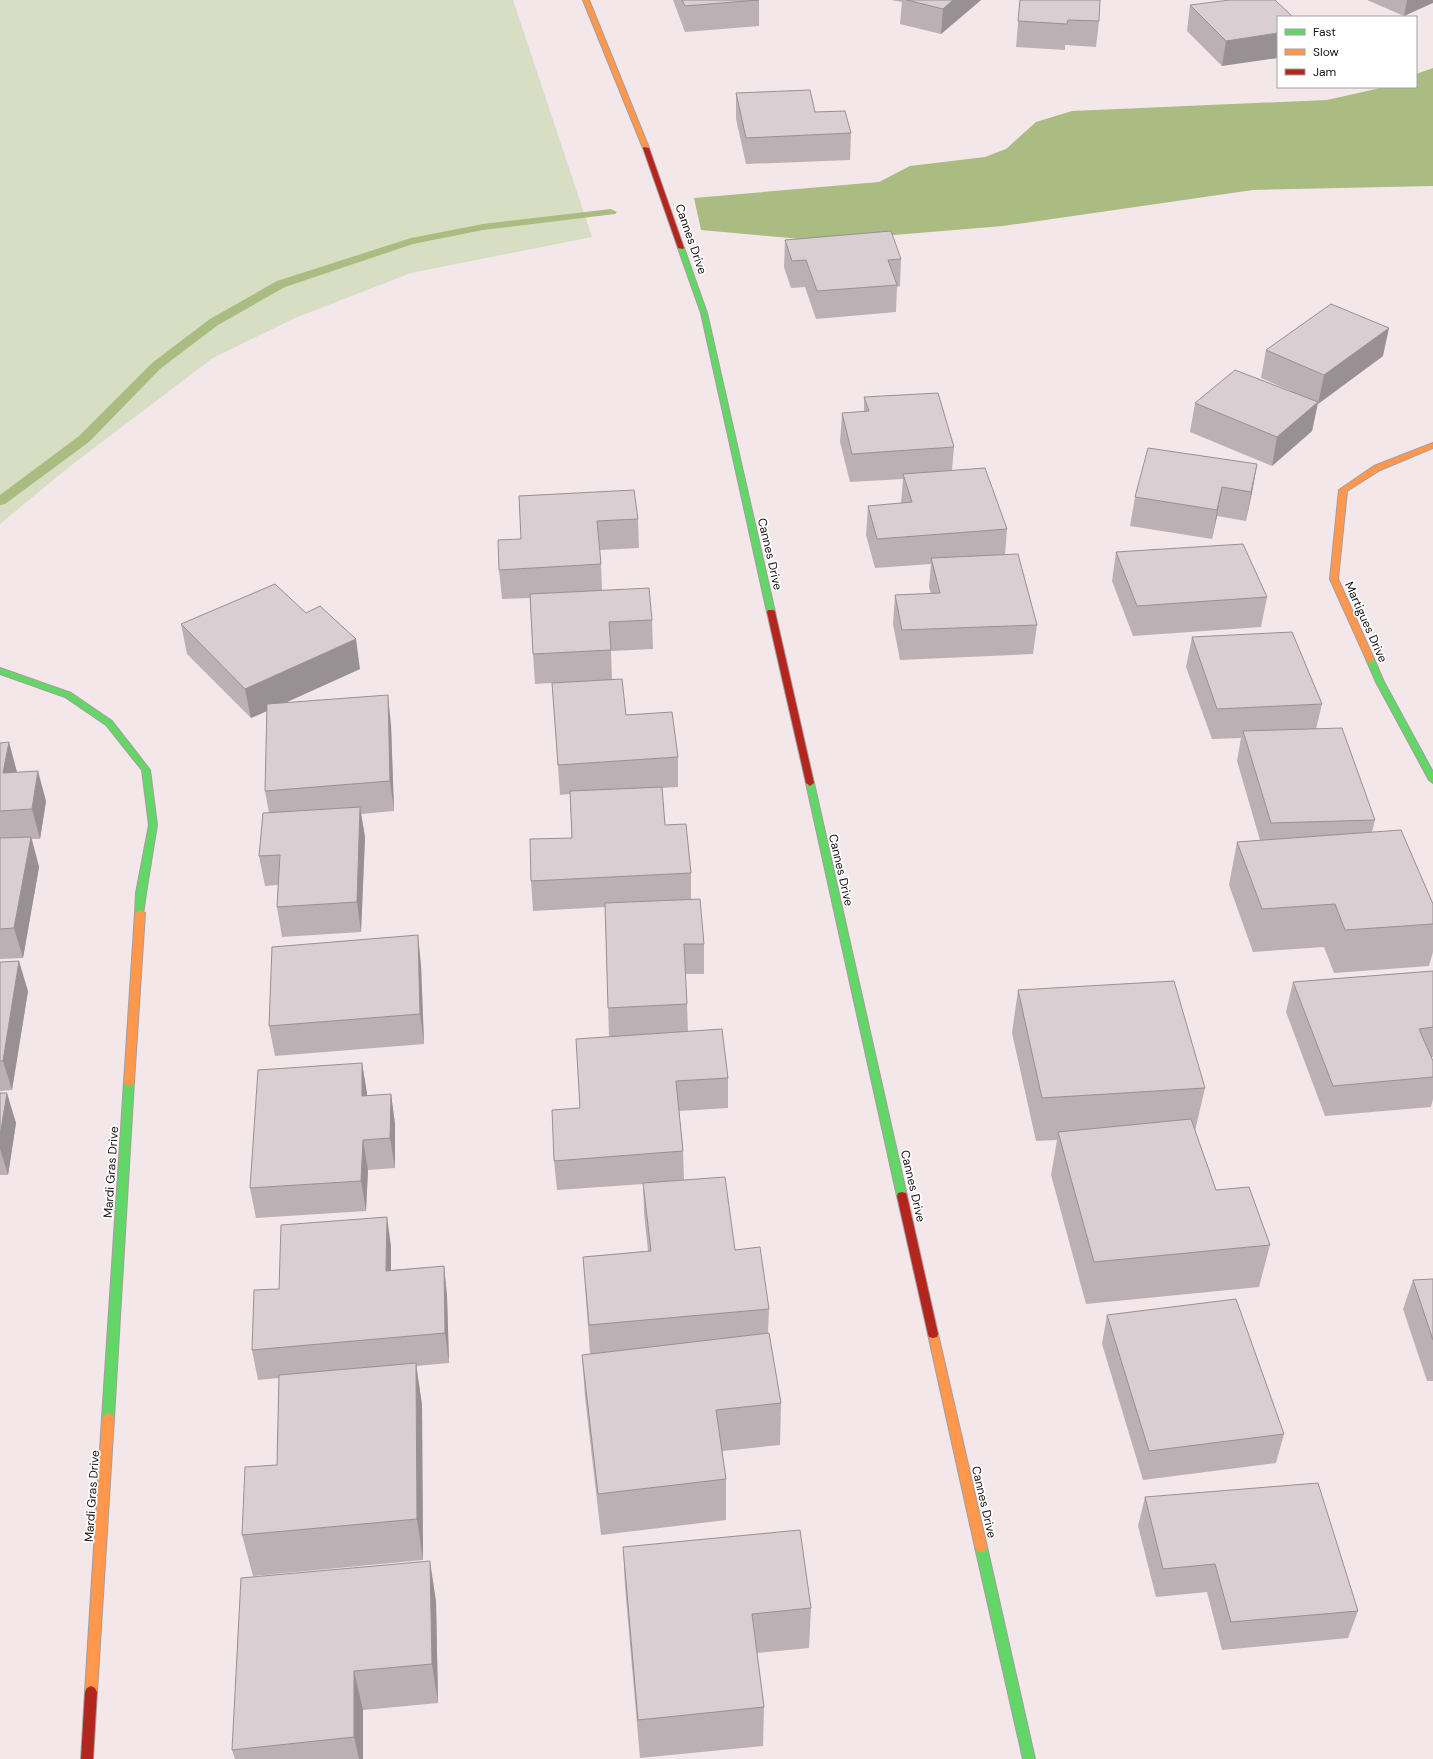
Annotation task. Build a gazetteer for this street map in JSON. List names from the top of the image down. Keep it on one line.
{"streets":{"street":["Cannes Drive","Martigues Drive","Mardi Gras Drive"]},"legend":["Fast","Slow","Jam"]}
